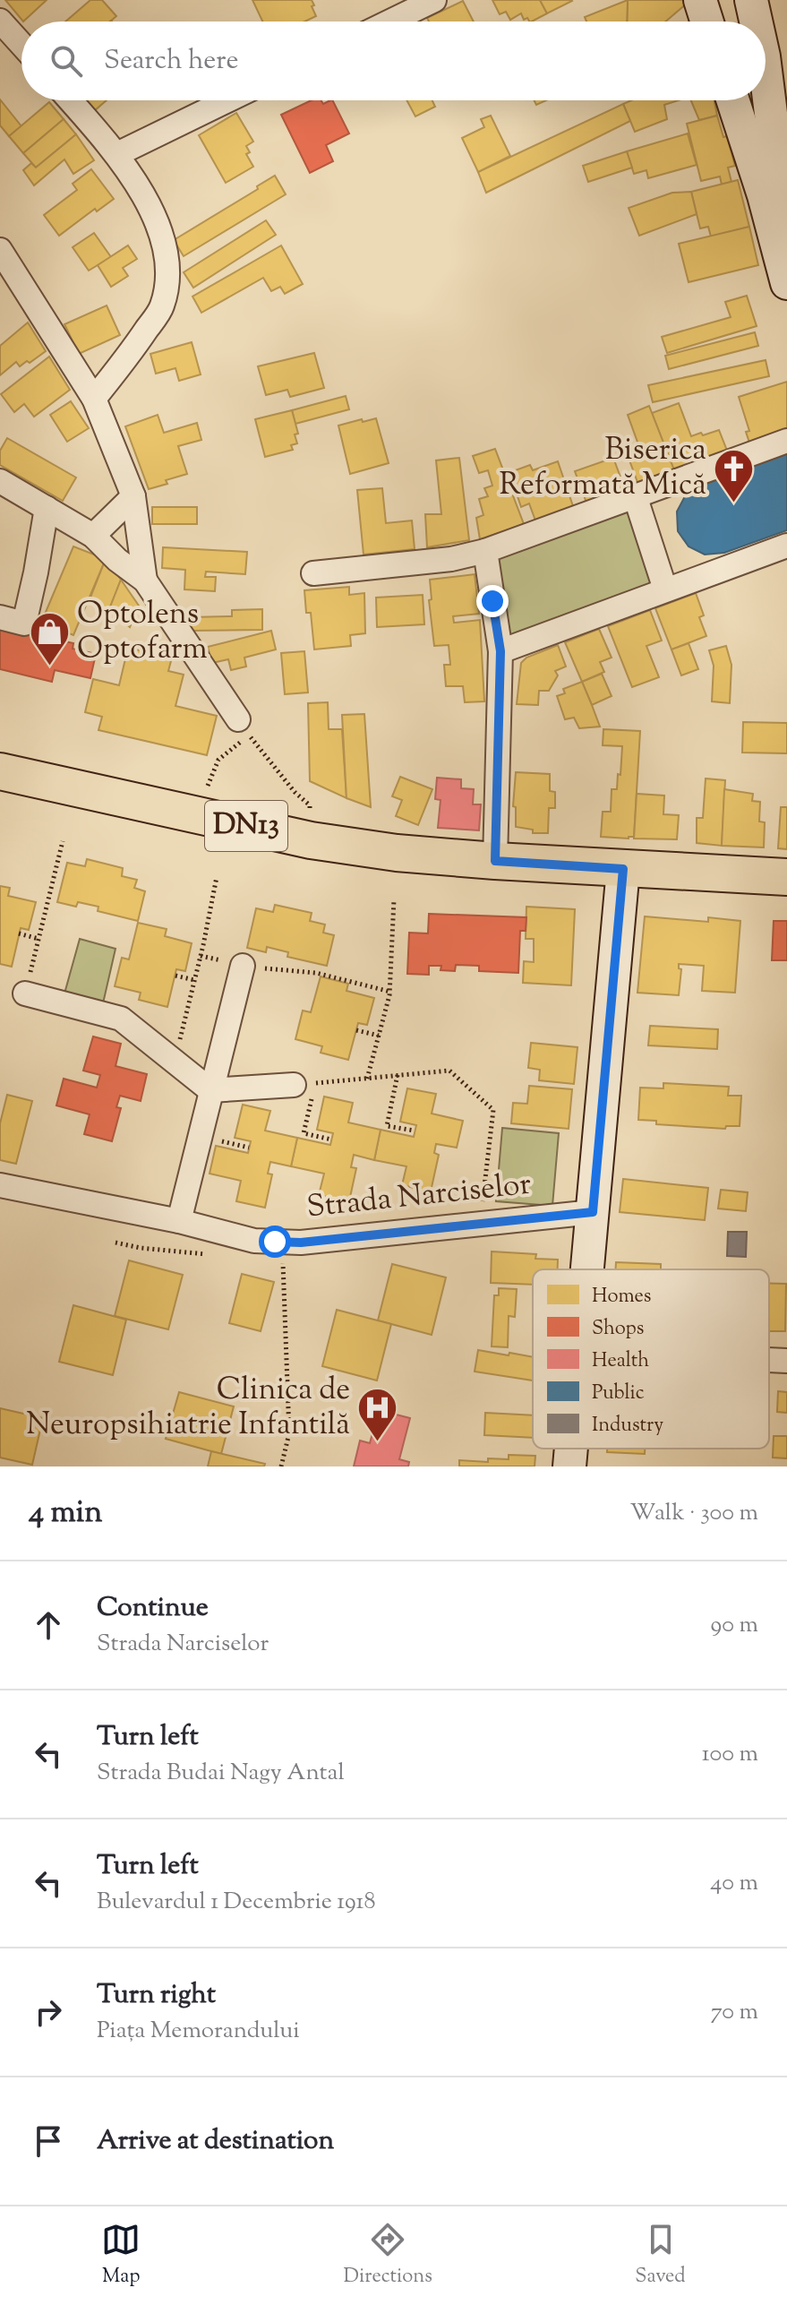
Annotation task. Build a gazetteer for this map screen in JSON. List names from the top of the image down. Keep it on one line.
{"streets":{"main road":["DN13"],"street":["Strada Narciselor"]},"places":{"church":["Biserica Reformată Mică"],"shop":["Optolens Optofarm"],"hospital":["Clinica de Neuropsihiatrie Infantilă"]},"legend":["Homes","Shops","Health","Public","Industry"],"page":{"search":"Search here","heading":["4 min","Walk · 300 m"],"list":[["Continue","Strada Narciselor","90 m"],["Turn left","Strada Budai Nagy Antal","100 m"],["Turn left","Bulevardul 1 Decembrie 1918","40 m"],["Turn right","Piața Memorandului","70 m"],"Arrive at destination"],"nav":["Map","Directions","Saved"]}}
